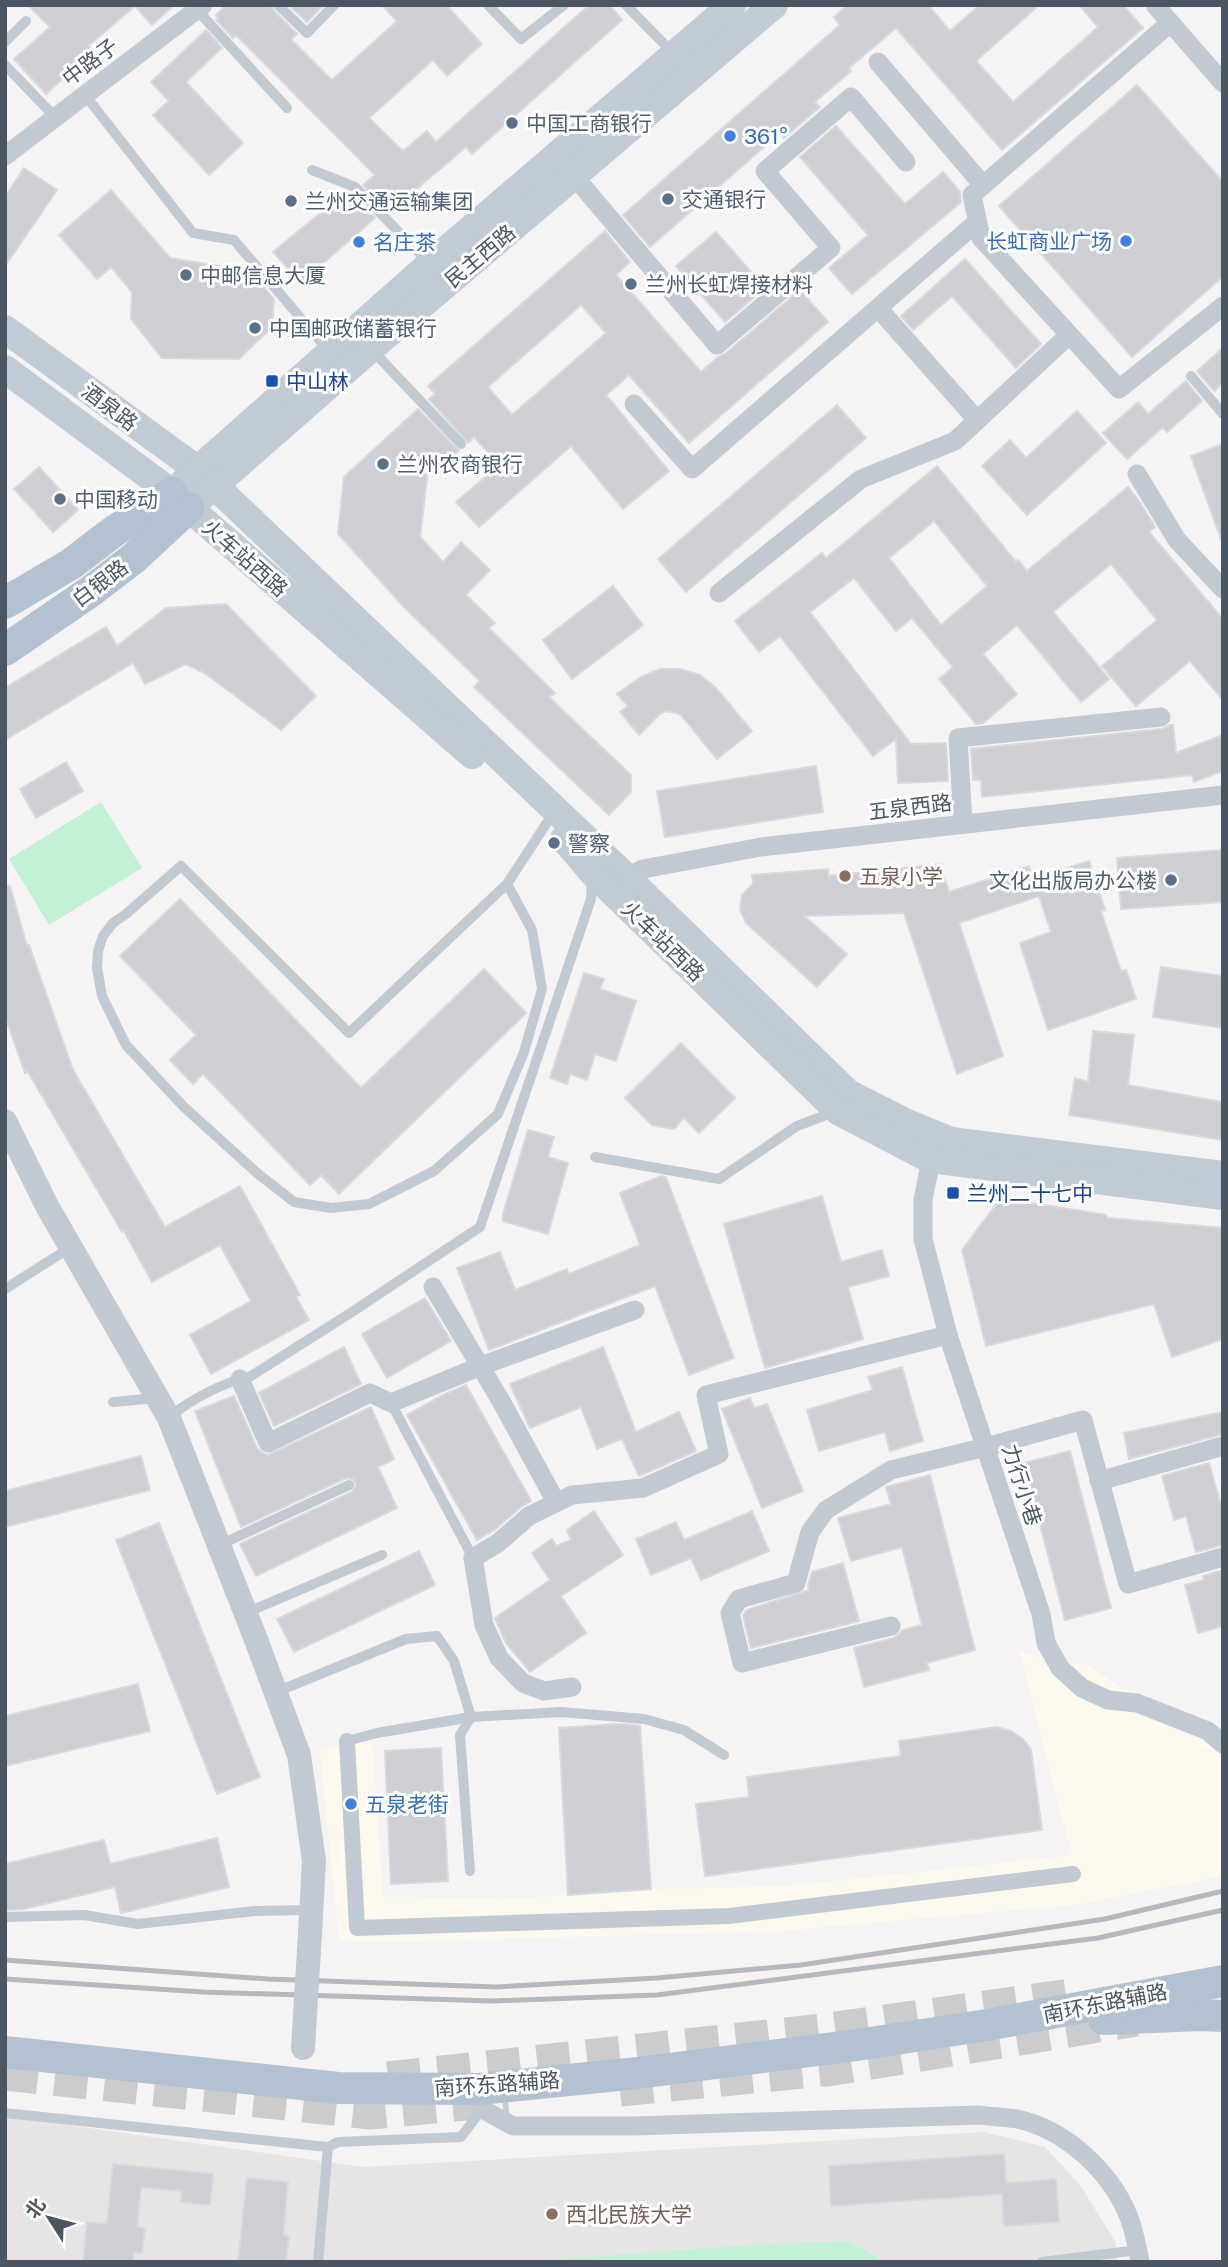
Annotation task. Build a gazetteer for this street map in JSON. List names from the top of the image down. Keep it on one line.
{"streets":{"main road":["民主西路","酒泉路","火车站西路","白银路","南环东路辅路"],"street":["中路子","五泉西路","力行小巷"]},"crossings":[["民主西路","酒泉路"],["民主西路","火车站西路"],["民主西路","白银路"],["酒泉路","火车站西路"],["酒泉路","白银路"],["火车站西路","白银路"],["火车站西路","五泉西路"],["火车站西路","力行小巷"]],"places":{"other":["中国工商银行","361°","交通银行","兰州交通运输集团","长虹商业广场","名庄茶","中邮信息大厦","兰州长虹焊接材料","中国邮政储蓄银行","兰州农商银行","中国移动","警察","五泉小学","文化出版局办公楼","五泉老街","西北民族大学"],"transit":["中山林","兰州二十七中"]},"north":"top left"}
